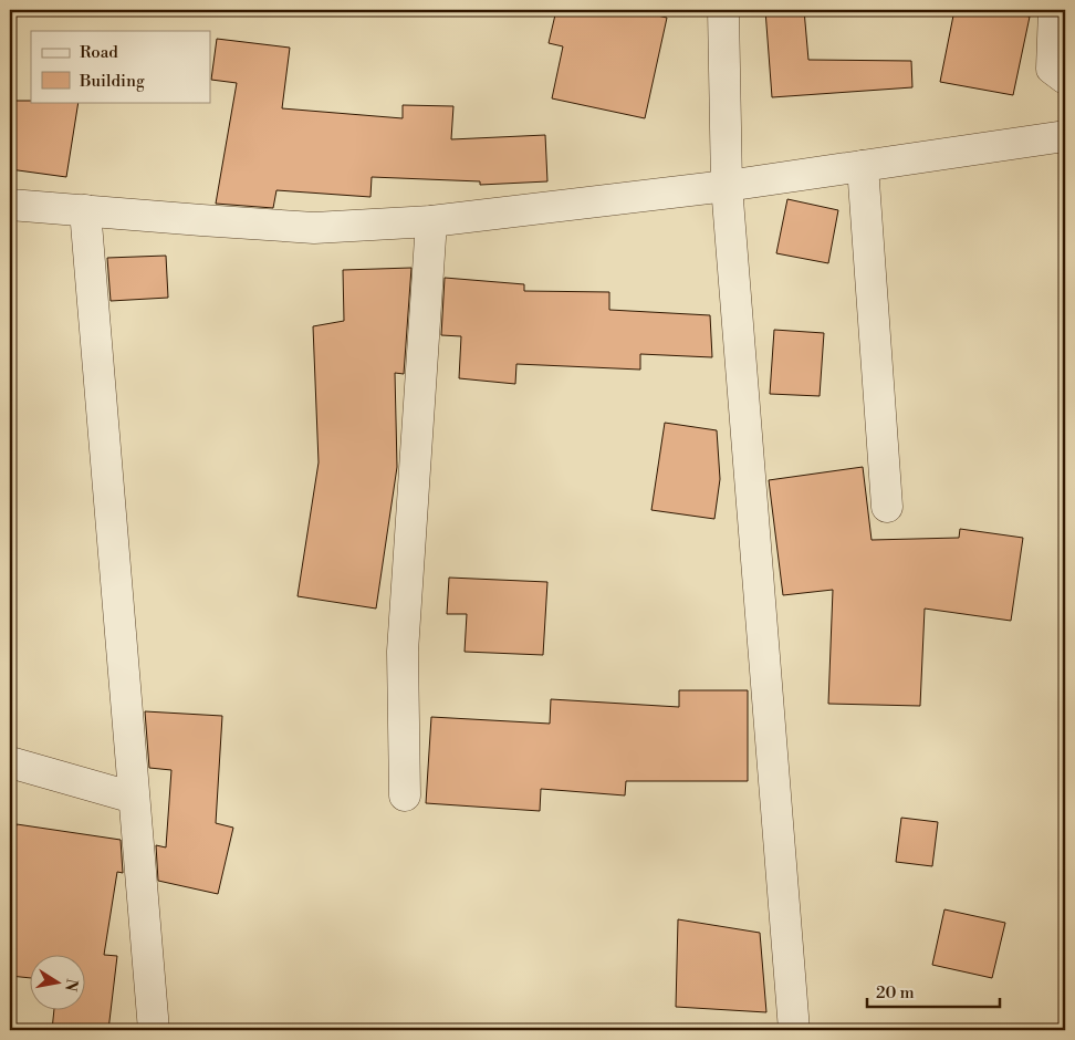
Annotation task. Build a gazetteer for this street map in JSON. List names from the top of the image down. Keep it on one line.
{"legend":["Road","Building"],"scale_bar":"20 m","north":"right"}
